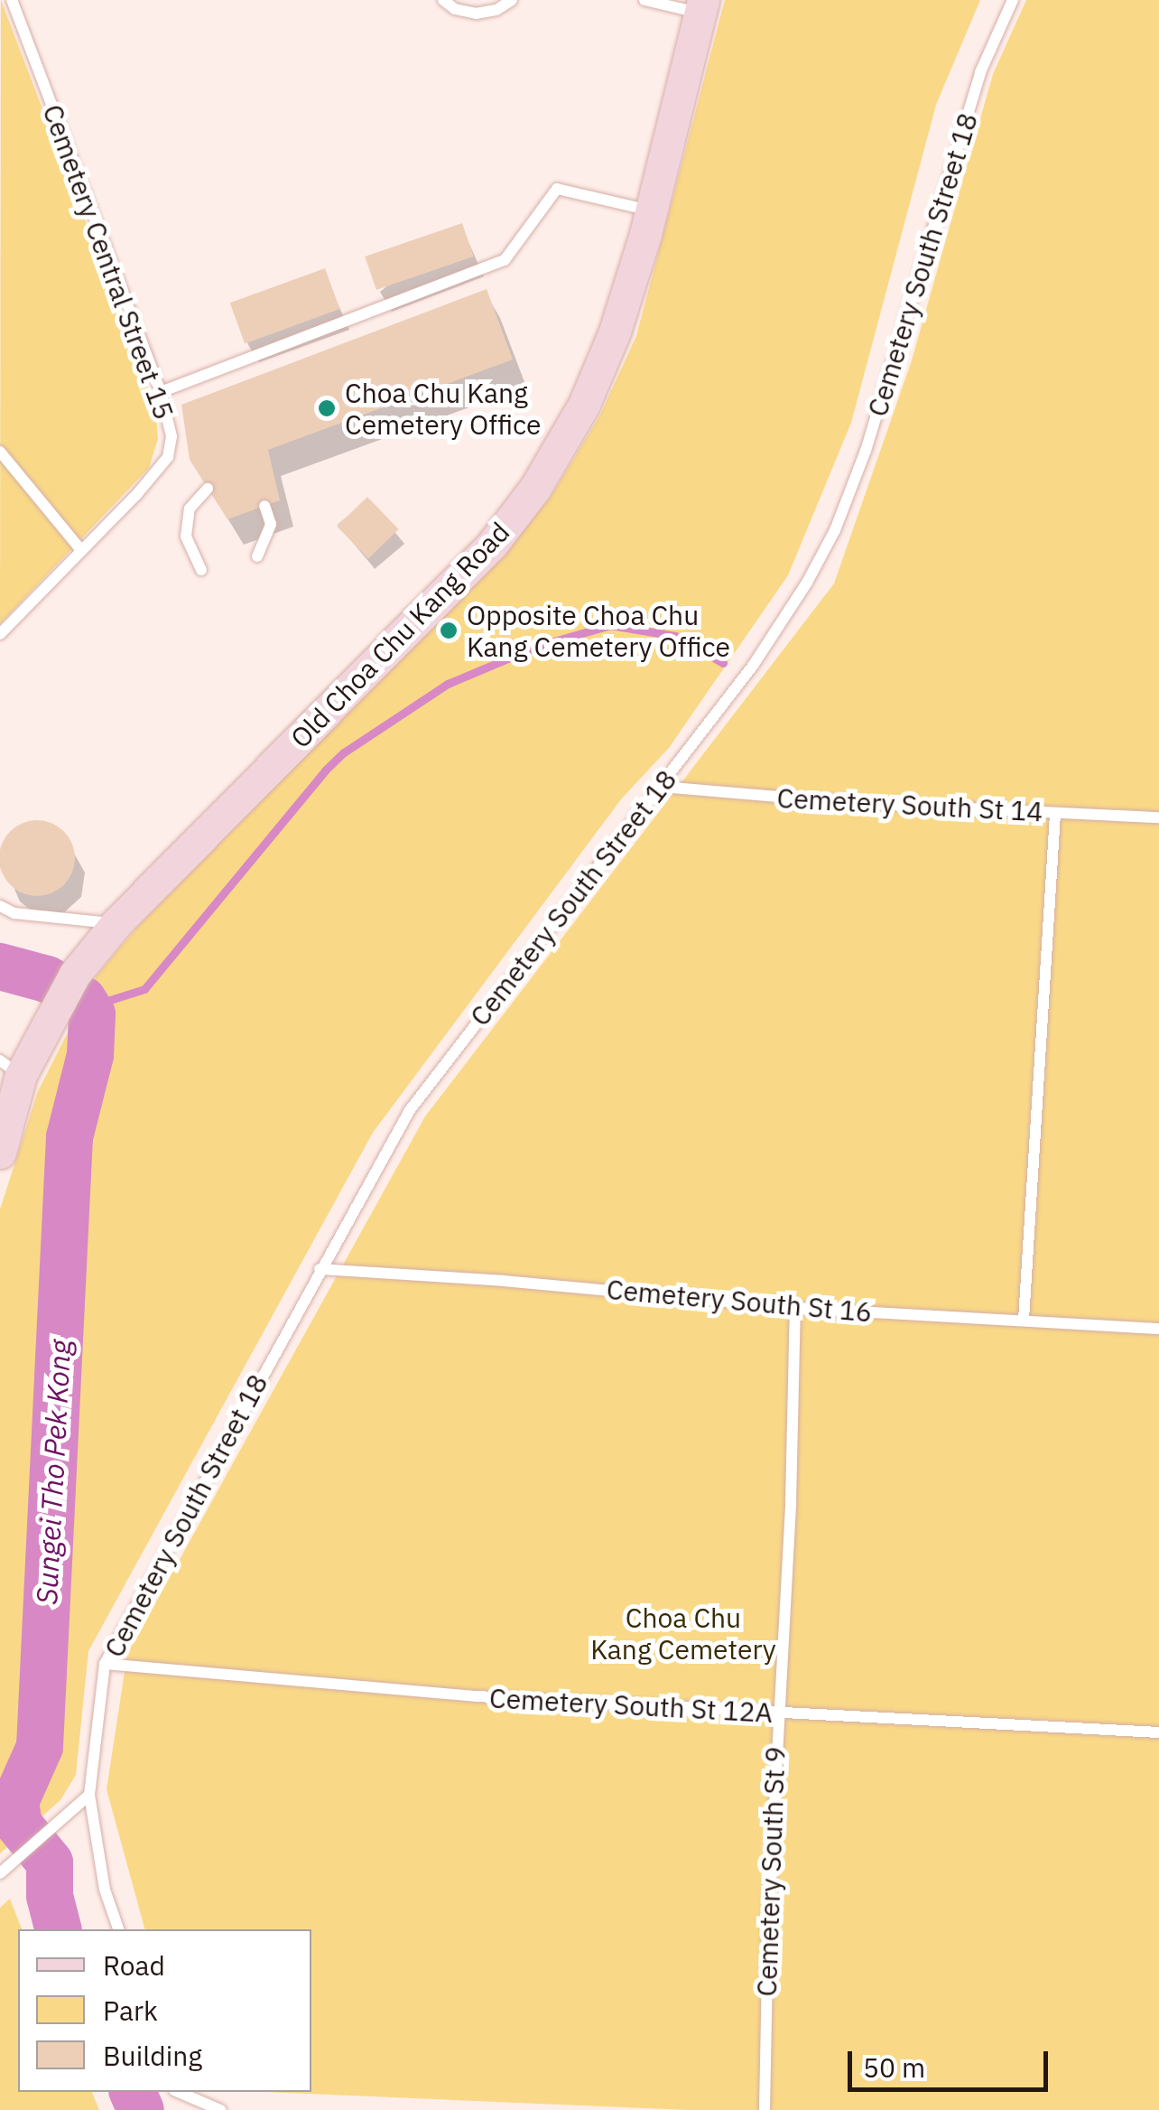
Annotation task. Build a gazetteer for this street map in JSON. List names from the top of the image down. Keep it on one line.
{"streets":{"street":["Old Choa Chu Kang Road"],"lane":["Cemetery Central Street 15","Cemetery South Street 18","Cemetery South St 14","Cemetery South St 16","Cemetery South St 12A","Cemetery South St 9"]},"crossings":[["Cemetery South Street 18","Cemetery South St 14"],["Cemetery South Street 18","Cemetery South St 16"],["Cemetery South Street 18","Cemetery South St 12A"],["Cemetery South St 16","Cemetery South St 9"],["Cemetery South St 12A","Cemetery South St 9"]],"water":["Sungei Tho Pek Kong"],"parks":["Choa Chu Kang Cemetery"],"places":["Choa Chu Kang Cemetery Office","Opposite Choa Chu Kang Cemetery Office"],"legend":["Road","Park","Building"],"scale_bar":"50 m"}
